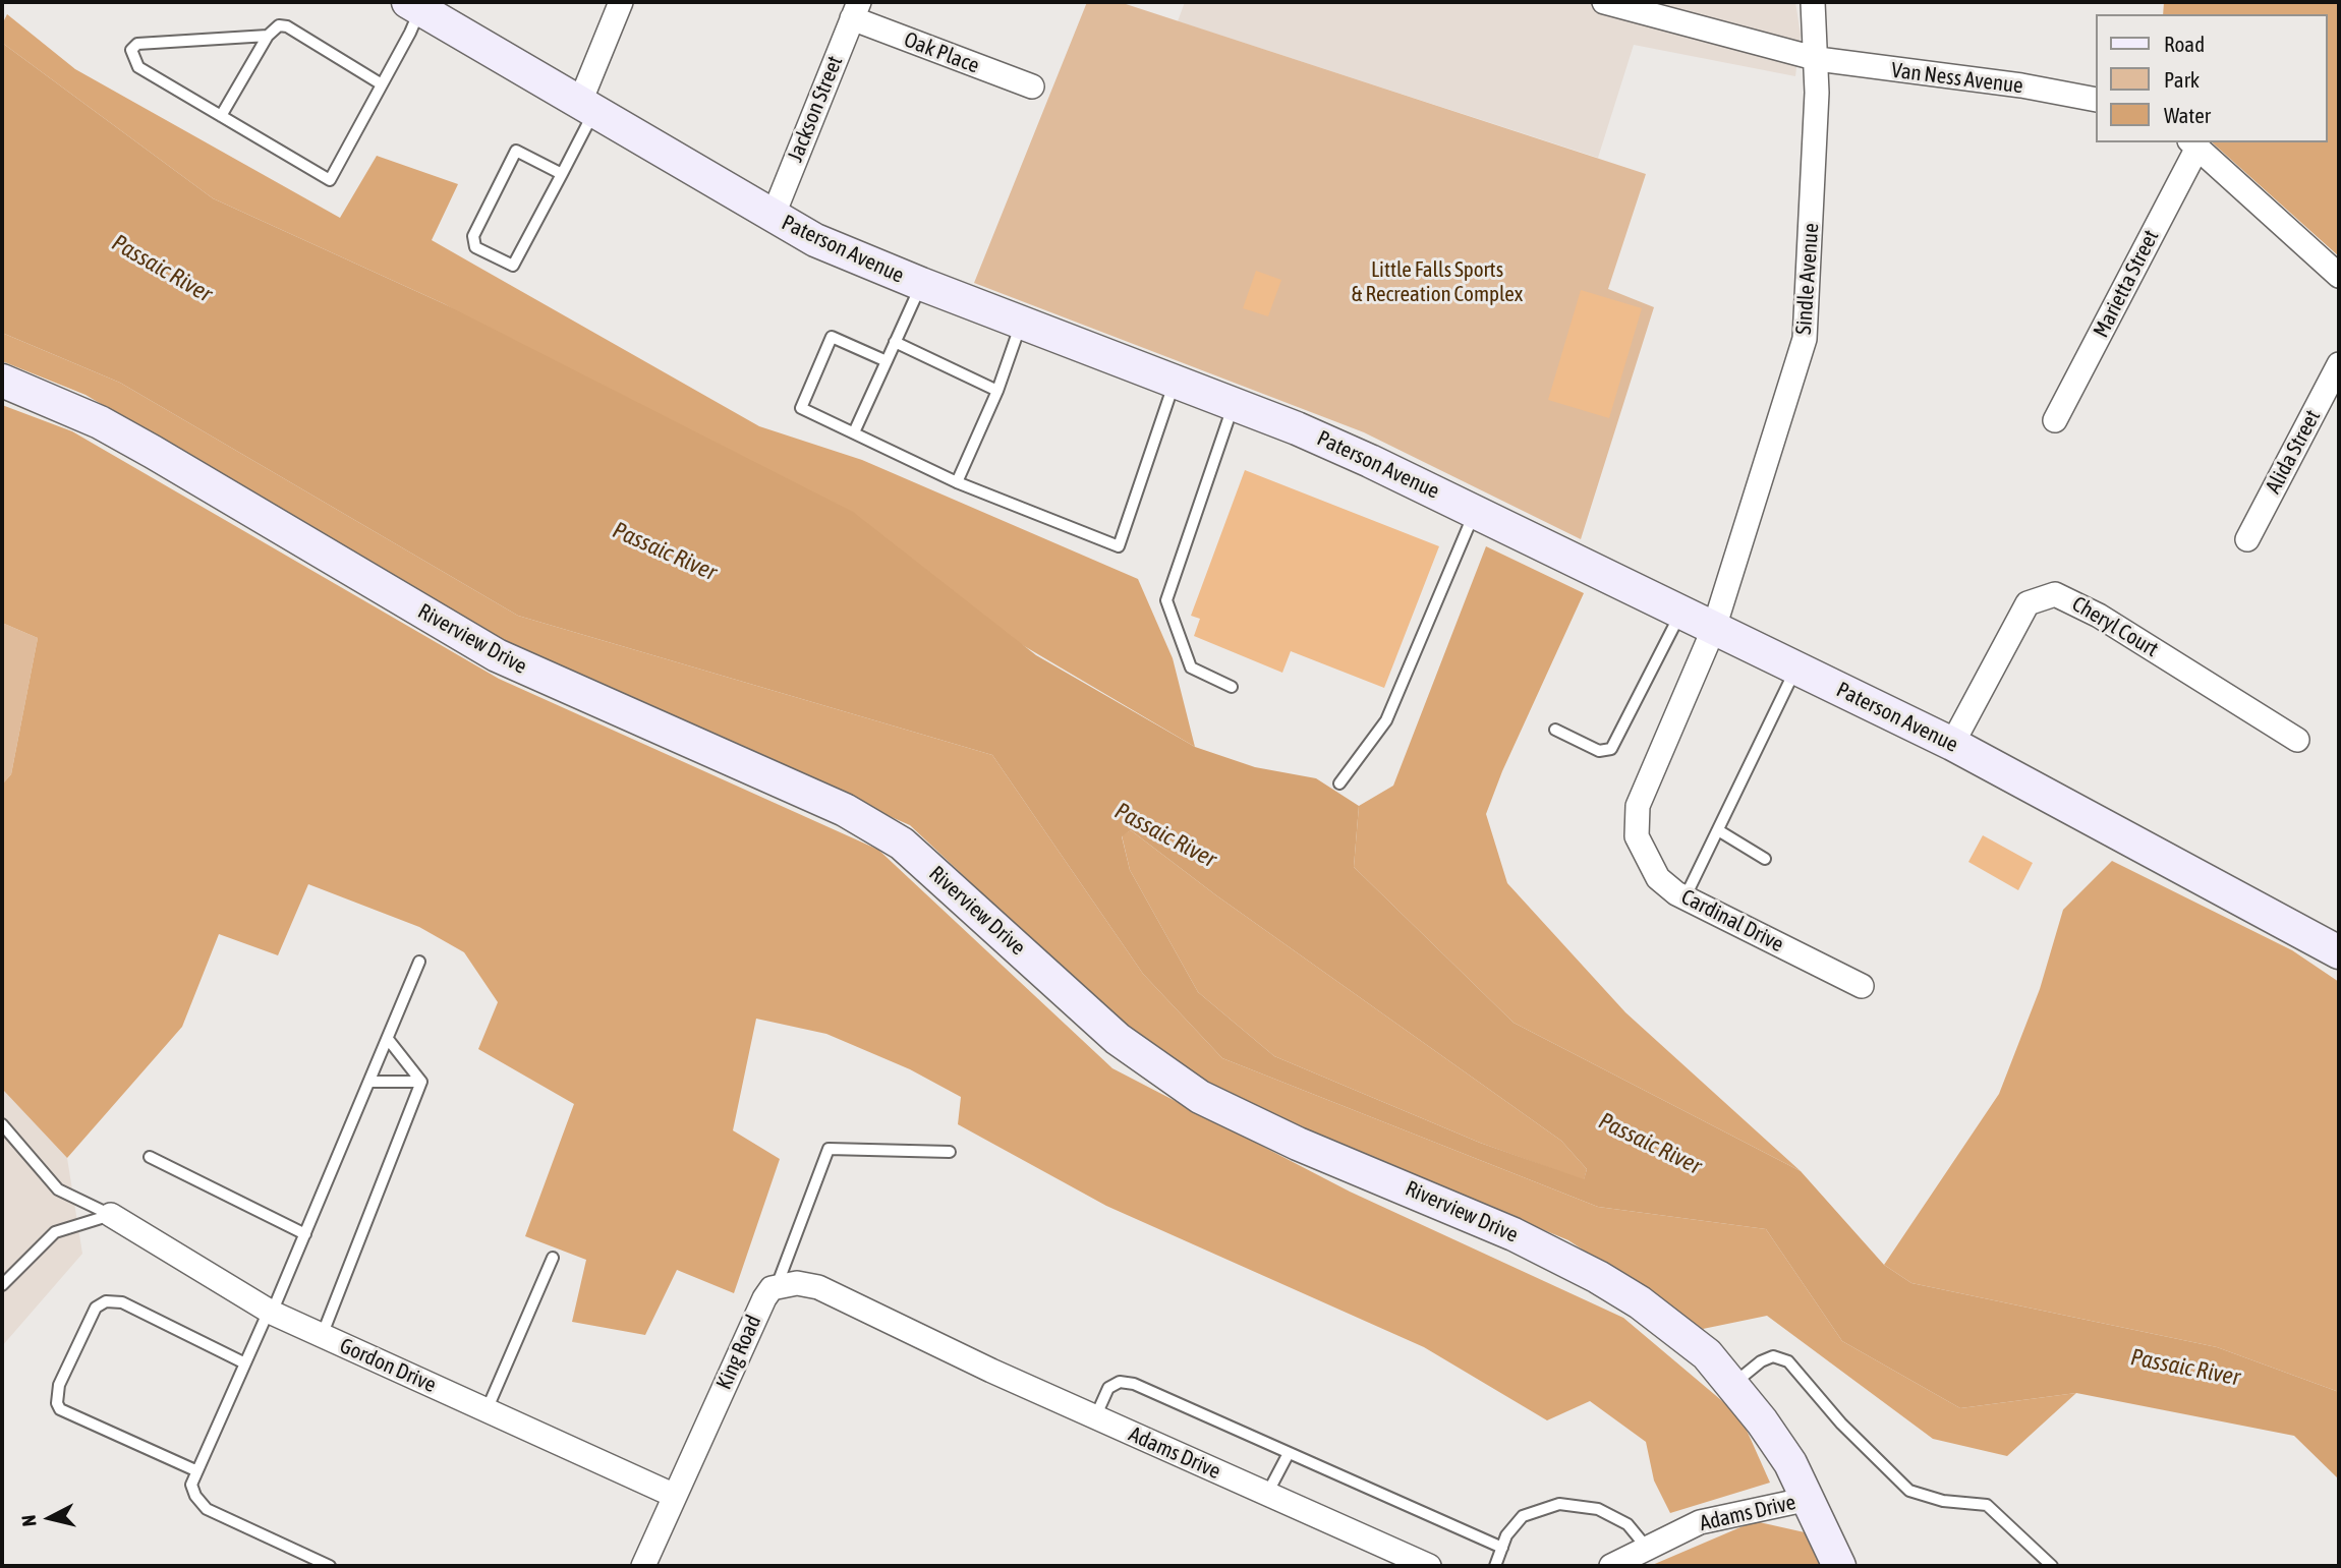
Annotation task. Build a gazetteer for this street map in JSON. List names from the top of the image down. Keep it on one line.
{"streets":{"street":["Oak Place","Van Ness Avenue","Jackson Street","Paterson Avenue","Sindle Avenue","Marietta Street","Alida Street","Cheryl Court","Riverview Drive","Cardinal Drive","King Road","Gordon Drive","Adams Drive"]},"crossings":[["Oak Place","Jackson Street"],["Van Ness Avenue","Sindle Avenue"],["Jackson Street","Paterson Avenue"],["Paterson Avenue","Sindle Avenue"],["Paterson Avenue","Cheryl Court"],["Paterson Avenue","Cardinal Drive"],["Sindle Avenue","Cardinal Drive"],["Riverview Drive","Adams Drive"],["King Road","Gordon Drive"],["King Road","Adams Drive"]],"water":["Passaic River"],"parks":["Little Falls Sports & Recreation Complex"],"legend":["Road","Park","Water"],"north":"left"}
